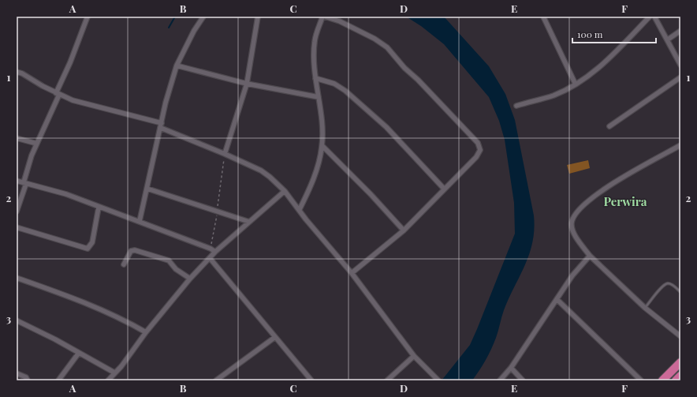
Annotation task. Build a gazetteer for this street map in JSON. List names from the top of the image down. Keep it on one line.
{"districts":["Perwira"],"scale_bar":"100 m","grid":{"columns":["A","B","C","D","E","F"],"rows":["1","2","3"]}}
